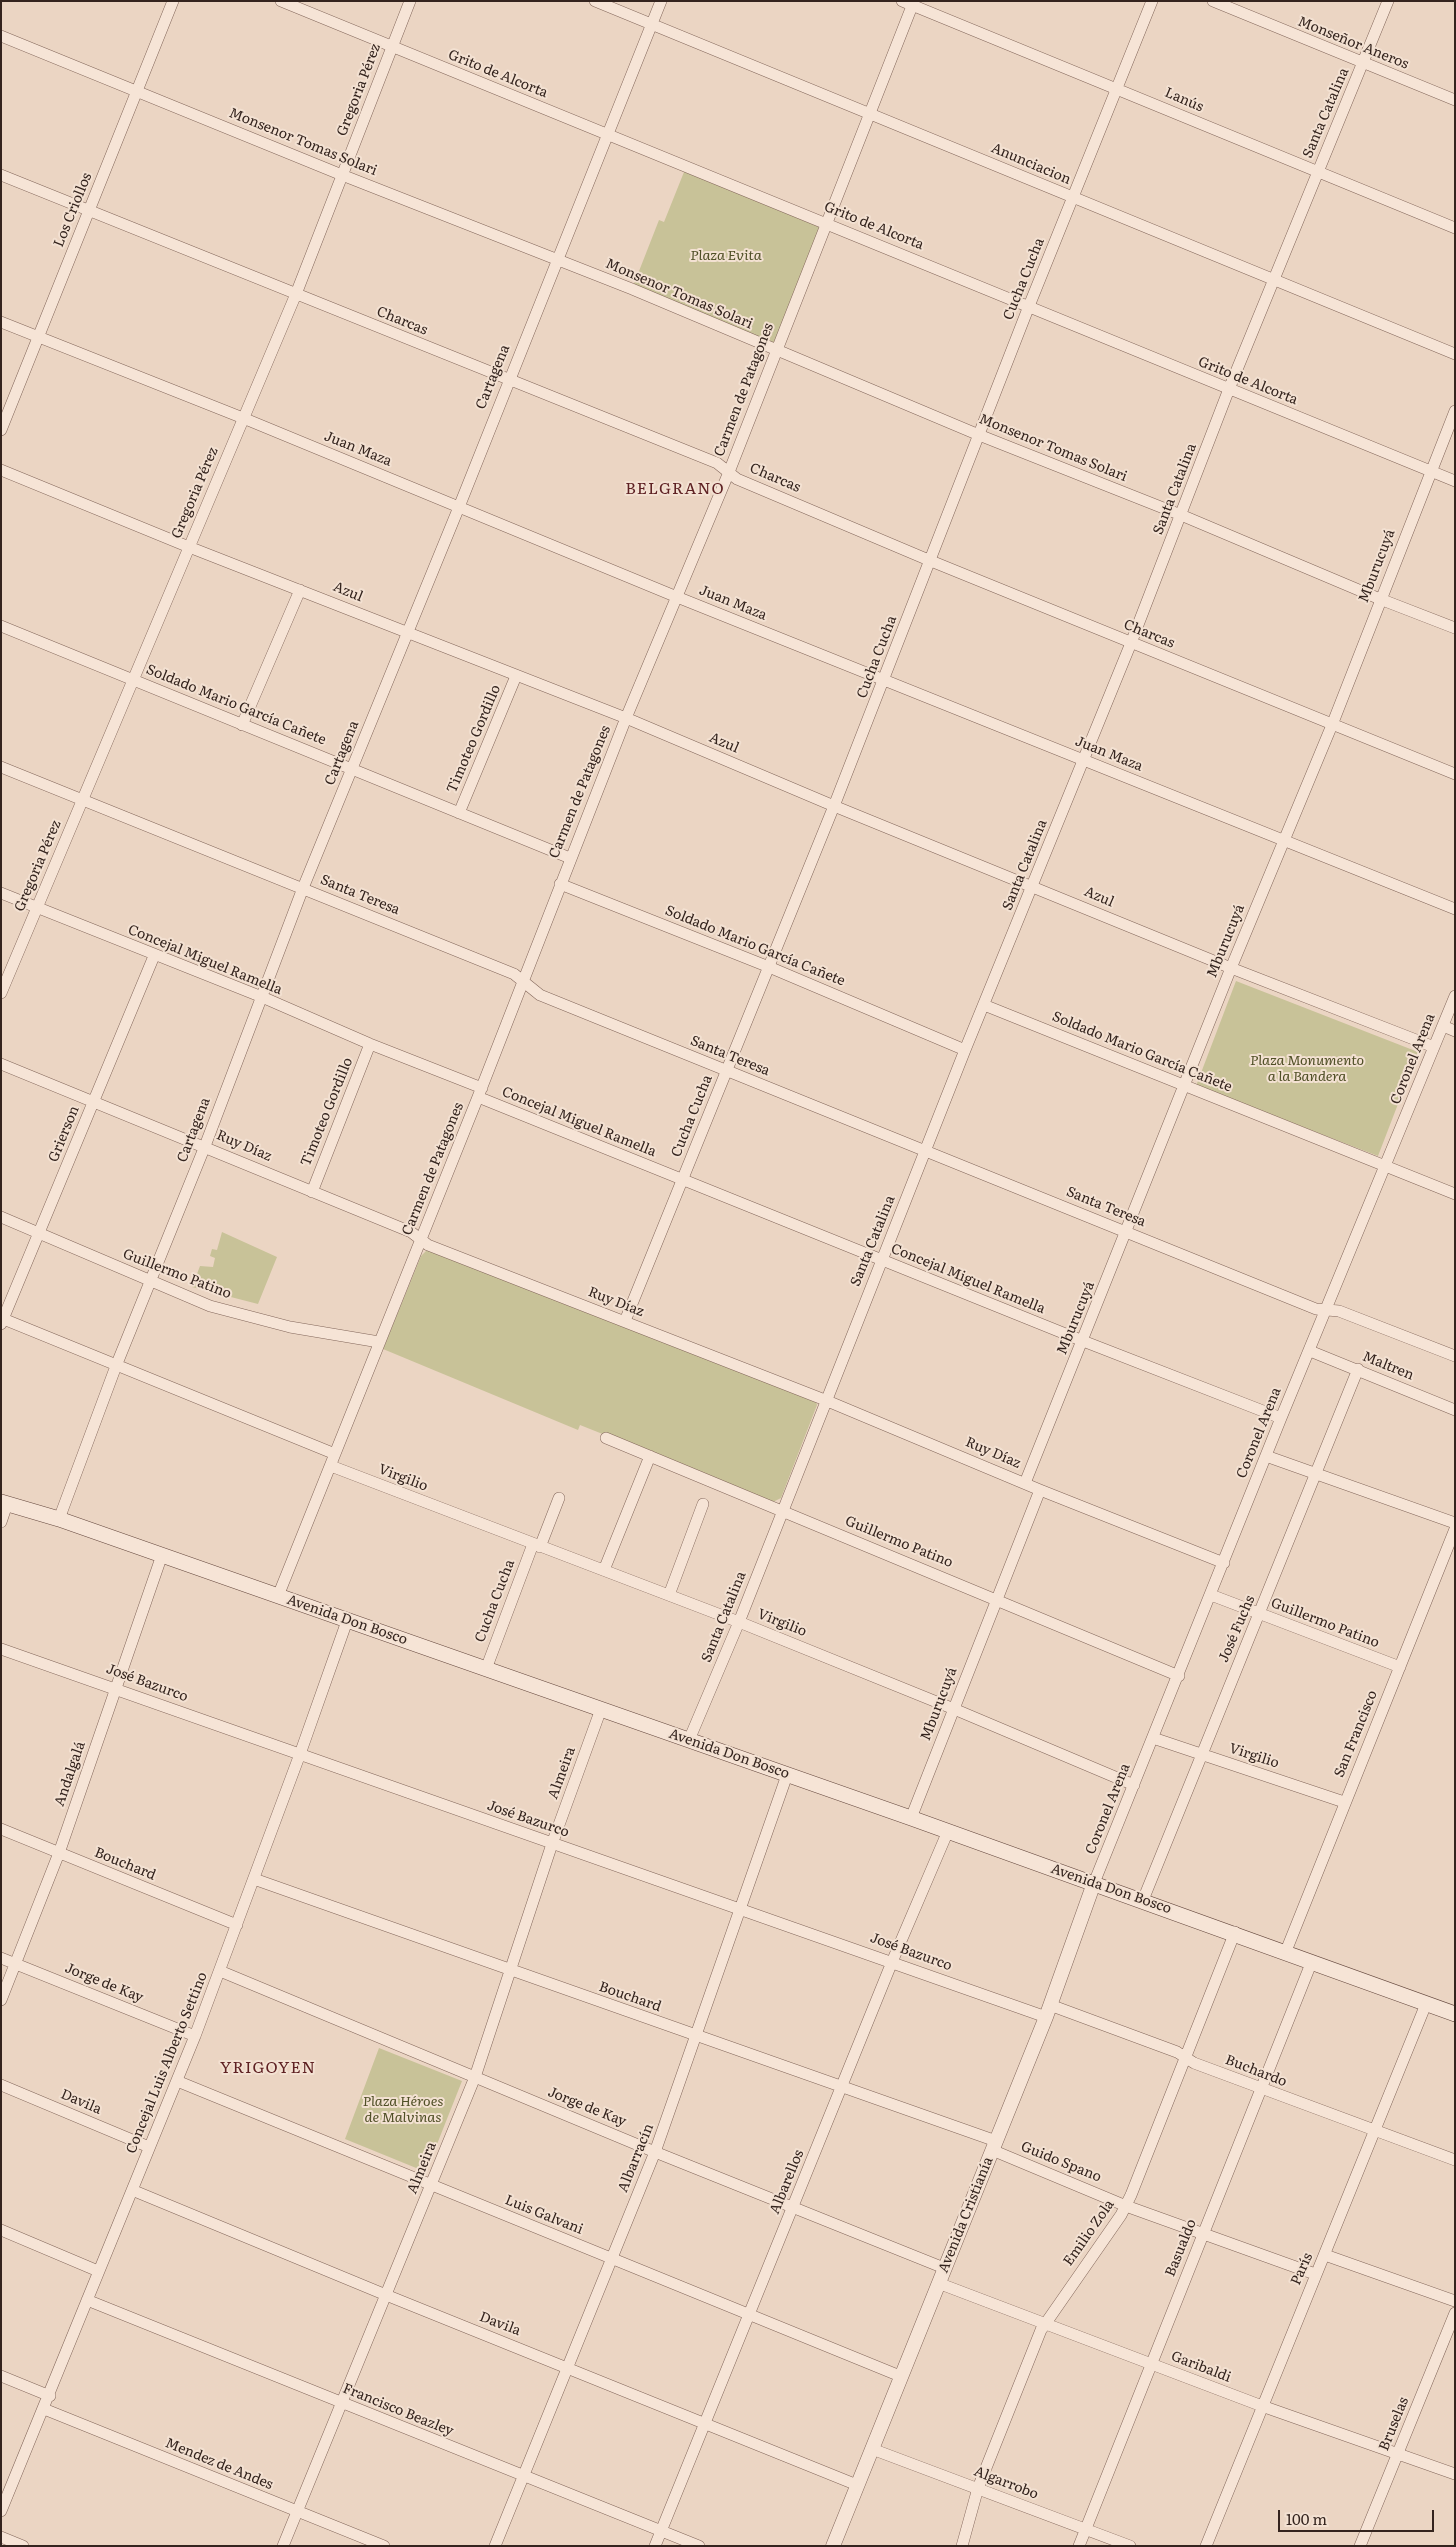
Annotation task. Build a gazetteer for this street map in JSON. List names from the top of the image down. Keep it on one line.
{"streets":{"main road":["Avenida Don Bosco"],"street":["Monseñor Aneros","Grito de Alcorta","Gregoria Pérez","Lanús","Santa Catalina","Monsenor Tomas Solari","Anunciacion","Los Criollos","Cucha Cucha","Charcas","Cartagena","Carmen de Patagones","Juan Maza","Mburucuyá","Azul","Soldado Mario García Cañete","Timoteo Gordillo","Santa Teresa","Concejal Miguel Ramella","Coronel Arena","Grierson","Ruy Díaz","Guillermo Patino","Maltren","Virgilio","José Fuchs","José Bazurco","San Francisco","Almeira","Andalgalá","Bouchard","Jorge de Kay","Concejal Luis Alberto Settino","Buchardo","Davila","Albarracín","Guido Spano","Albarellos","Luis Galvani","Avenida Cristianía","Emilio Zola","Basualdo","París","Garibaldi","Francisco Beazley","Bruselas","Mendez de Andes","Algarrobo"]},"crossings":[["Monseñor Aneros","Santa Catalina"],["Grito de Alcorta","Gregoria Pérez"],["Grito de Alcorta","Santa Catalina"],["Grito de Alcorta","Cucha Cucha"],["Grito de Alcorta","Cartagena"],["Grito de Alcorta","Carmen de Patagones"],["Grito de Alcorta","Mburucuyá"],["Gregoria Pérez","Monsenor Tomas Solari"],["Gregoria Pérez","Charcas"],["Gregoria Pérez","Juan Maza"],["Gregoria Pérez","Azul"],["Gregoria Pérez","Soldado Mario García Cañete"],["Gregoria Pérez","Santa Teresa"],["Gregoria Pérez","Concejal Miguel Ramella"],["Lanús","Santa Catalina"],["Lanús","Cucha Cucha"],["Lanús","Carmen de Patagones"],["Santa Catalina","Monsenor Tomas Solari"],["Santa Catalina","Anunciacion"],["Santa Catalina","Charcas"],["Santa Catalina","Juan Maza"],["Santa Catalina","Azul"],["Santa Catalina","Soldado Mario García Cañete"],["Santa Catalina","Santa Teresa"],["Santa Catalina","Concejal Miguel Ramella"],["Santa Catalina","Ruy Díaz"],["Santa Catalina","Guillermo Patino"],["Santa Catalina","Virgilio"],["Santa Catalina","Avenida Don Bosco"],["Monsenor Tomas Solari","Los Criollos"],["Monsenor Tomas Solari","Cucha Cucha"],["Monsenor Tomas Solari","Cartagena"],["Monsenor Tomas Solari","Carmen de Patagones"],["Monsenor Tomas Solari","Mburucuyá"],["Anunciacion","Cucha Cucha"],["Anunciacion","Cartagena"],["Anunciacion","Carmen de Patagones"],["Los Criollos","Charcas"],["Los Criollos","Juan Maza"],["Cucha Cucha","Charcas"],["Cucha Cucha","Juan Maza"],["Cucha Cucha","Azul"],["Cucha Cucha","Soldado Mario García Cañete"],["Cucha Cucha","Santa Teresa"],["Cucha Cucha","Concejal Miguel Ramella"],["Cucha Cucha","Ruy Díaz"],["Cucha Cucha","Virgilio"],["Cucha Cucha","Avenida Don Bosco"],["Charcas","Cartagena"],["Charcas","Carmen de Patagones"],["Charcas","Mburucuyá"],["Cartagena","Juan Maza"],["Cartagena","Azul"],["Cartagena","Soldado Mario García Cañete"],["Cartagena","Santa Teresa"],["Cartagena","Concejal Miguel Ramella"],["Cartagena","Ruy Díaz"],["Cartagena","Guillermo Patino"],["Cartagena","Avenida Don Bosco"],["Carmen de Patagones","Juan Maza"],["Carmen de Patagones","Azul"],["Carmen de Patagones","Soldado Mario García Cañete"],["Carmen de Patagones","Santa Teresa"],["Carmen de Patagones","Concejal Miguel Ramella"],["Carmen de Patagones","Ruy Díaz"],["Carmen de Patagones","Guillermo Patino"],["Carmen de Patagones","Virgilio"],["Carmen de Patagones","Avenida Don Bosco"],["Juan Maza","Mburucuyá"],["Mburucuyá","Azul"],["Mburucuyá","Soldado Mario García Cañete"],["Mburucuyá","Santa Teresa"],["Mburucuyá","Concejal Miguel Ramella"],["Mburucuyá","Ruy Díaz"],["Mburucuyá","Guillermo Patino"],["Mburucuyá","Virgilio"],["Mburucuyá","Avenida Don Bosco"],["Azul","Timoteo Gordillo"],["Azul","Coronel Arena"],["Soldado Mario García Cañete","Timoteo Gordillo"],["Soldado Mario García Cañete","Coronel Arena"],["Timoteo Gordillo","Concejal Miguel Ramella"],["Timoteo Gordillo","Ruy Díaz"],["Santa Teresa","Coronel Arena"],["Concejal Miguel Ramella","Coronel Arena"],["Concejal Miguel Ramella","Grierson"],["Coronel Arena","Ruy Díaz"],["Coronel Arena","Guillermo Patino"],["Coronel Arena","Maltren"],["Coronel Arena","Virgilio"],["Coronel Arena","Avenida Don Bosco"],["Coronel Arena","Avenida Cristianía"],["Grierson","Ruy Díaz"],["Grierson","Guillermo Patino"],["Guillermo Patino","José Fuchs"],["Guillermo Patino","San Francisco"],["Maltren","José Fuchs"],["Virgilio","José Fuchs"],["Virgilio","San Francisco"],["Avenida Don Bosco","José Fuchs"],["Avenida Don Bosco","San Francisco"],["Avenida Don Bosco","Almeira"],["Avenida Don Bosco","Andalgalá"],["Avenida Don Bosco","Concejal Luis Alberto Settino"],["Avenida Don Bosco","Albarracín"],["Avenida Don Bosco","Albarellos"],["Avenida Don Bosco","Avenida Cristianía"],["Avenida Don Bosco","Emilio Zola"],["Avenida Don Bosco","Basualdo"],["Avenida Don Bosco","París"],["José Bazurco","Almeira"],["José Bazurco","Andalgalá"],["José Bazurco","Concejal Luis Alberto Settino"],["José Bazurco","Buchardo"],["José Bazurco","Albarracín"],["José Bazurco","Albarellos"],["José Bazurco","Avenida Cristianía"],["Almeira","Bouchard"],["Almeira","Jorge de Kay"],["Almeira","Davila"],["Almeira","Luis Galvani"],["Almeira","Francisco Beazley"],["Almeira","Mendez de Andes"],["Andalgalá","Bouchard"],["Andalgalá","Jorge de Kay"],["Bouchard","Concejal Luis Alberto Settino"],["Bouchard","Albarracín"],["Bouchard","Guido Spano"],["Bouchard","Albarellos"],["Bouchard","Avenida Cristianía"],["Jorge de Kay","Concejal Luis Alberto Settino"],["Jorge de Kay","Albarracín"],["Jorge de Kay","Albarellos"],["Jorge de Kay","Avenida Cristianía"],["Concejal Luis Alberto Settino","Davila"],["Concejal Luis Alberto Settino","Luis Galvani"],["Concejal Luis Alberto Settino","Francisco Beazley"],["Concejal Luis Alberto Settino","Mendez de Andes"],["Buchardo","Avenida Cristianía"],["Buchardo","Emilio Zola"],["Buchardo","Basualdo"],["Buchardo","París"],["Davila","Albarracín"],["Davila","Albarellos"],["Davila","Avenida Cristianía"],["Albarracín","Luis Galvani"],["Albarracín","Francisco Beazley"],["Guido Spano","Avenida Cristianía"],["Guido Spano","Emilio Zola"],["Guido Spano","Basualdo"],["Guido Spano","París"],["Albarellos","Luis Galvani"],["Albarellos","Francisco Beazley"],["Luis Galvani","Avenida Cristianía"],["Avenida Cristianía","Garibaldi"],["Avenida Cristianía","Algarrobo"],["Emilio Zola","Garibaldi"],["Emilio Zola","Algarrobo"],["Basualdo","Garibaldi"],["Basualdo","Algarrobo"],["París","Garibaldi"],["Garibaldi","Bruselas"]],"districts":["BELGRANO","YRIGOYEN"],"parks":["Plaza Evita","Plaza Monumento a la Bandera","Plaza Héroes de Malvinas"],"scale_bar":"100 m"}
